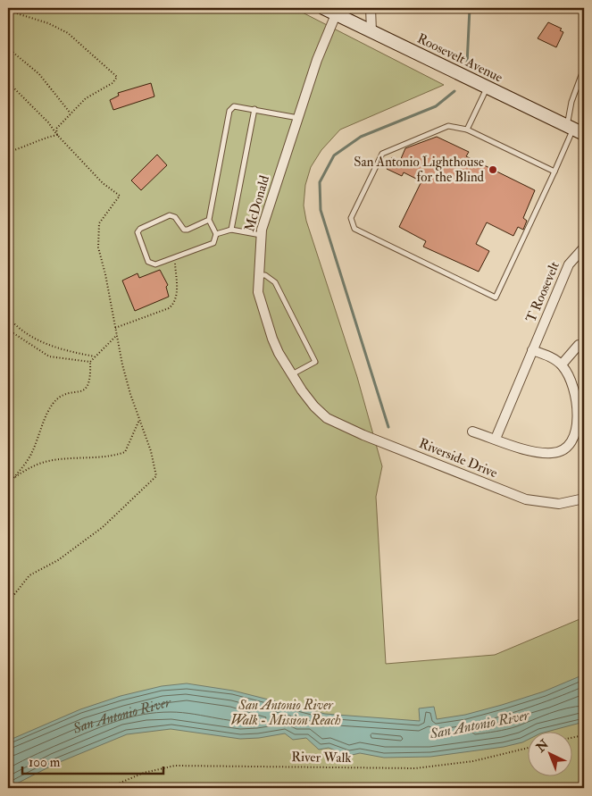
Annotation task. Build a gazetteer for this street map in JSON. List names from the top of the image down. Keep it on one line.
{"streets":{"main road":["Roosevelt Avenue"],"street":["McDonald","T Roosevelt","Riverside Drive"],"path":["River Walk"]},"crossings":[["Roosevelt Avenue","McDonald"],["McDonald","Riverside Drive"]],"water":["San Antonio River"],"parks":["San Antonio River Walk - Mission Reach"],"places":["San Antonio Lighthouse for the Blind"],"scale_bar":"100 m","north":"top left"}
